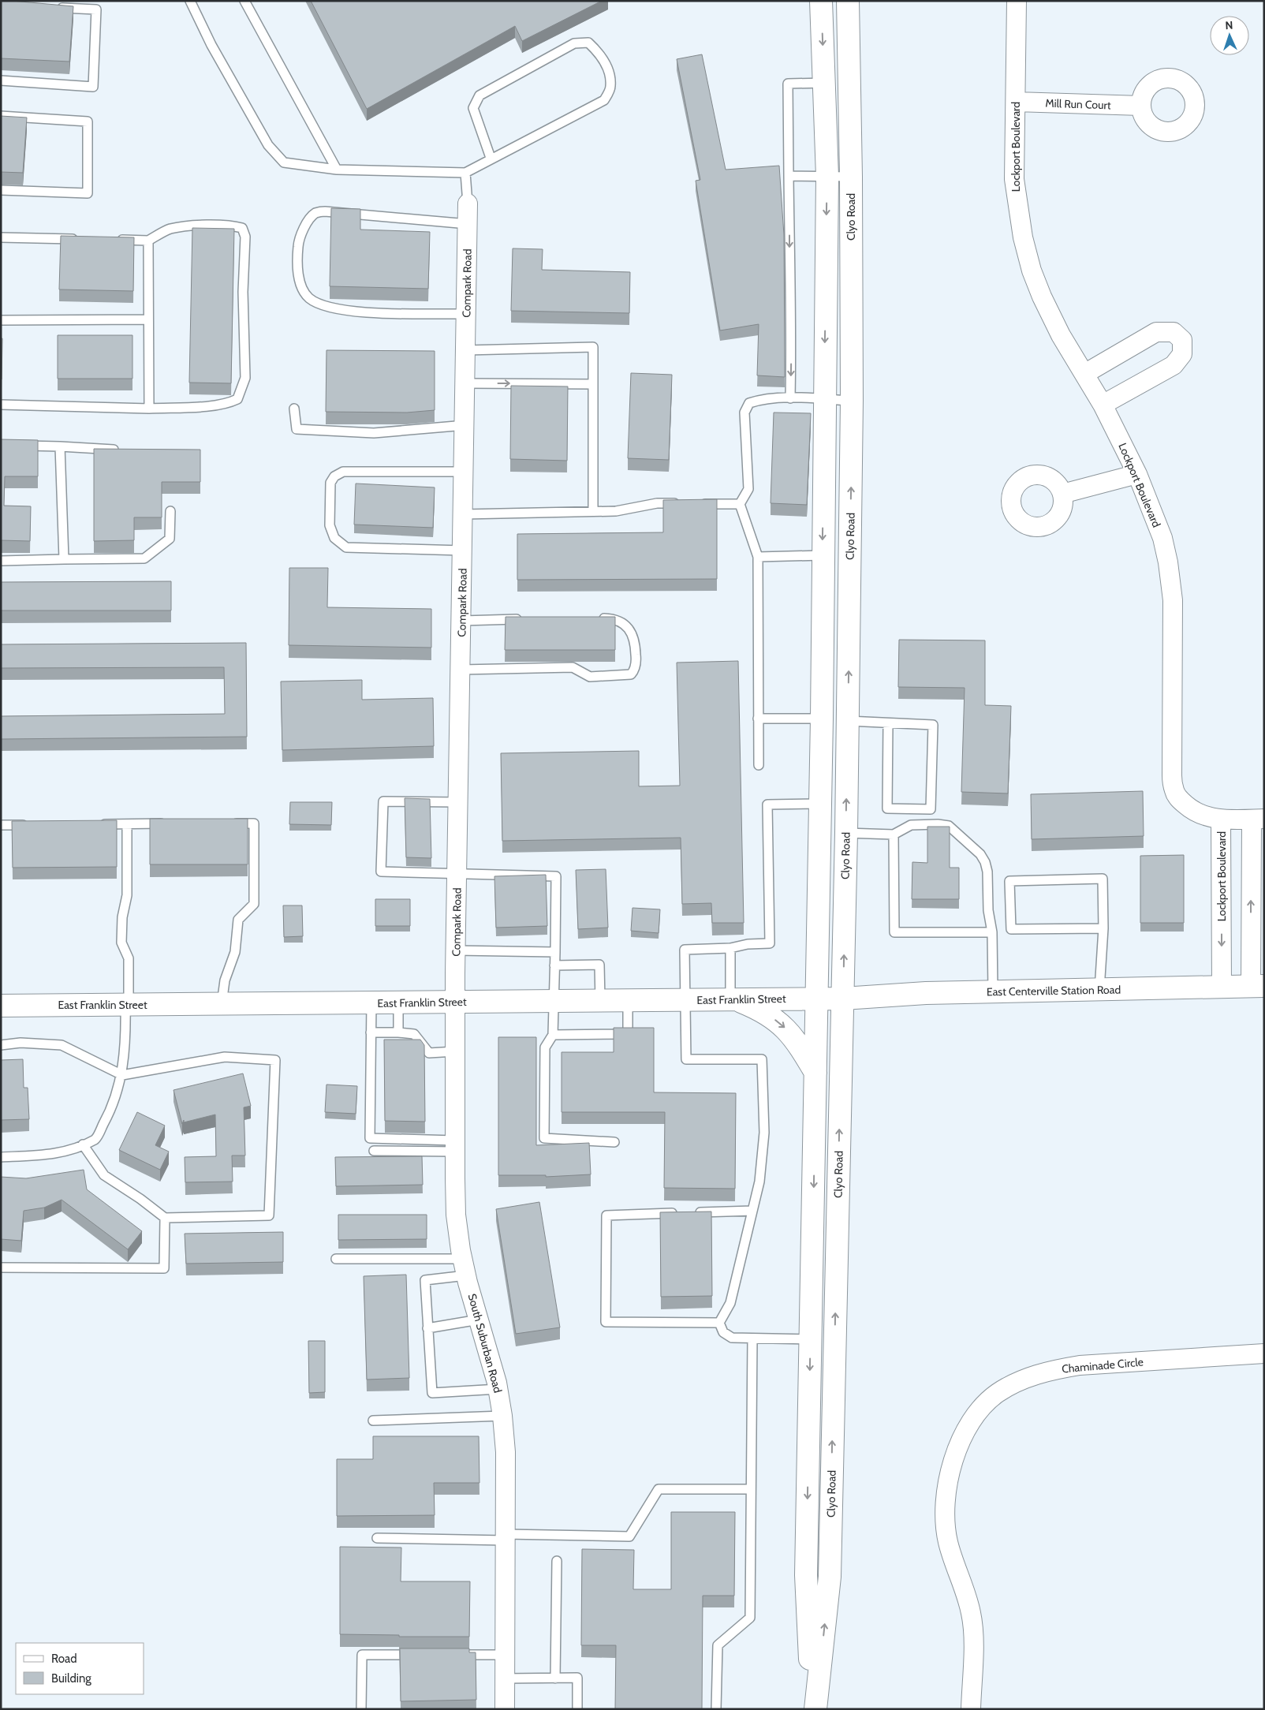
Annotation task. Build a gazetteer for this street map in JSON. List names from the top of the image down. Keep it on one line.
{"streets":{"street":["Mill Run Court","Lockport Boulevard","Clyo Road","Compark Road","East Centerville Station Road","East Franklin Street","South Suburban Road","Chaminade Circle"]},"crossings":[["Mill Run Court","Lockport Boulevard"],["Lockport Boulevard","East Centerville Station Road"],["Clyo Road","East Centerville Station Road"],["Clyo Road","East Franklin Street"],["Compark Road","East Franklin Street"],["Compark Road","South Suburban Road"],["East Centerville Station Road","East Franklin Street"],["East Franklin Street","South Suburban Road"]],"legend":["Road","Building"],"north":"top"}
